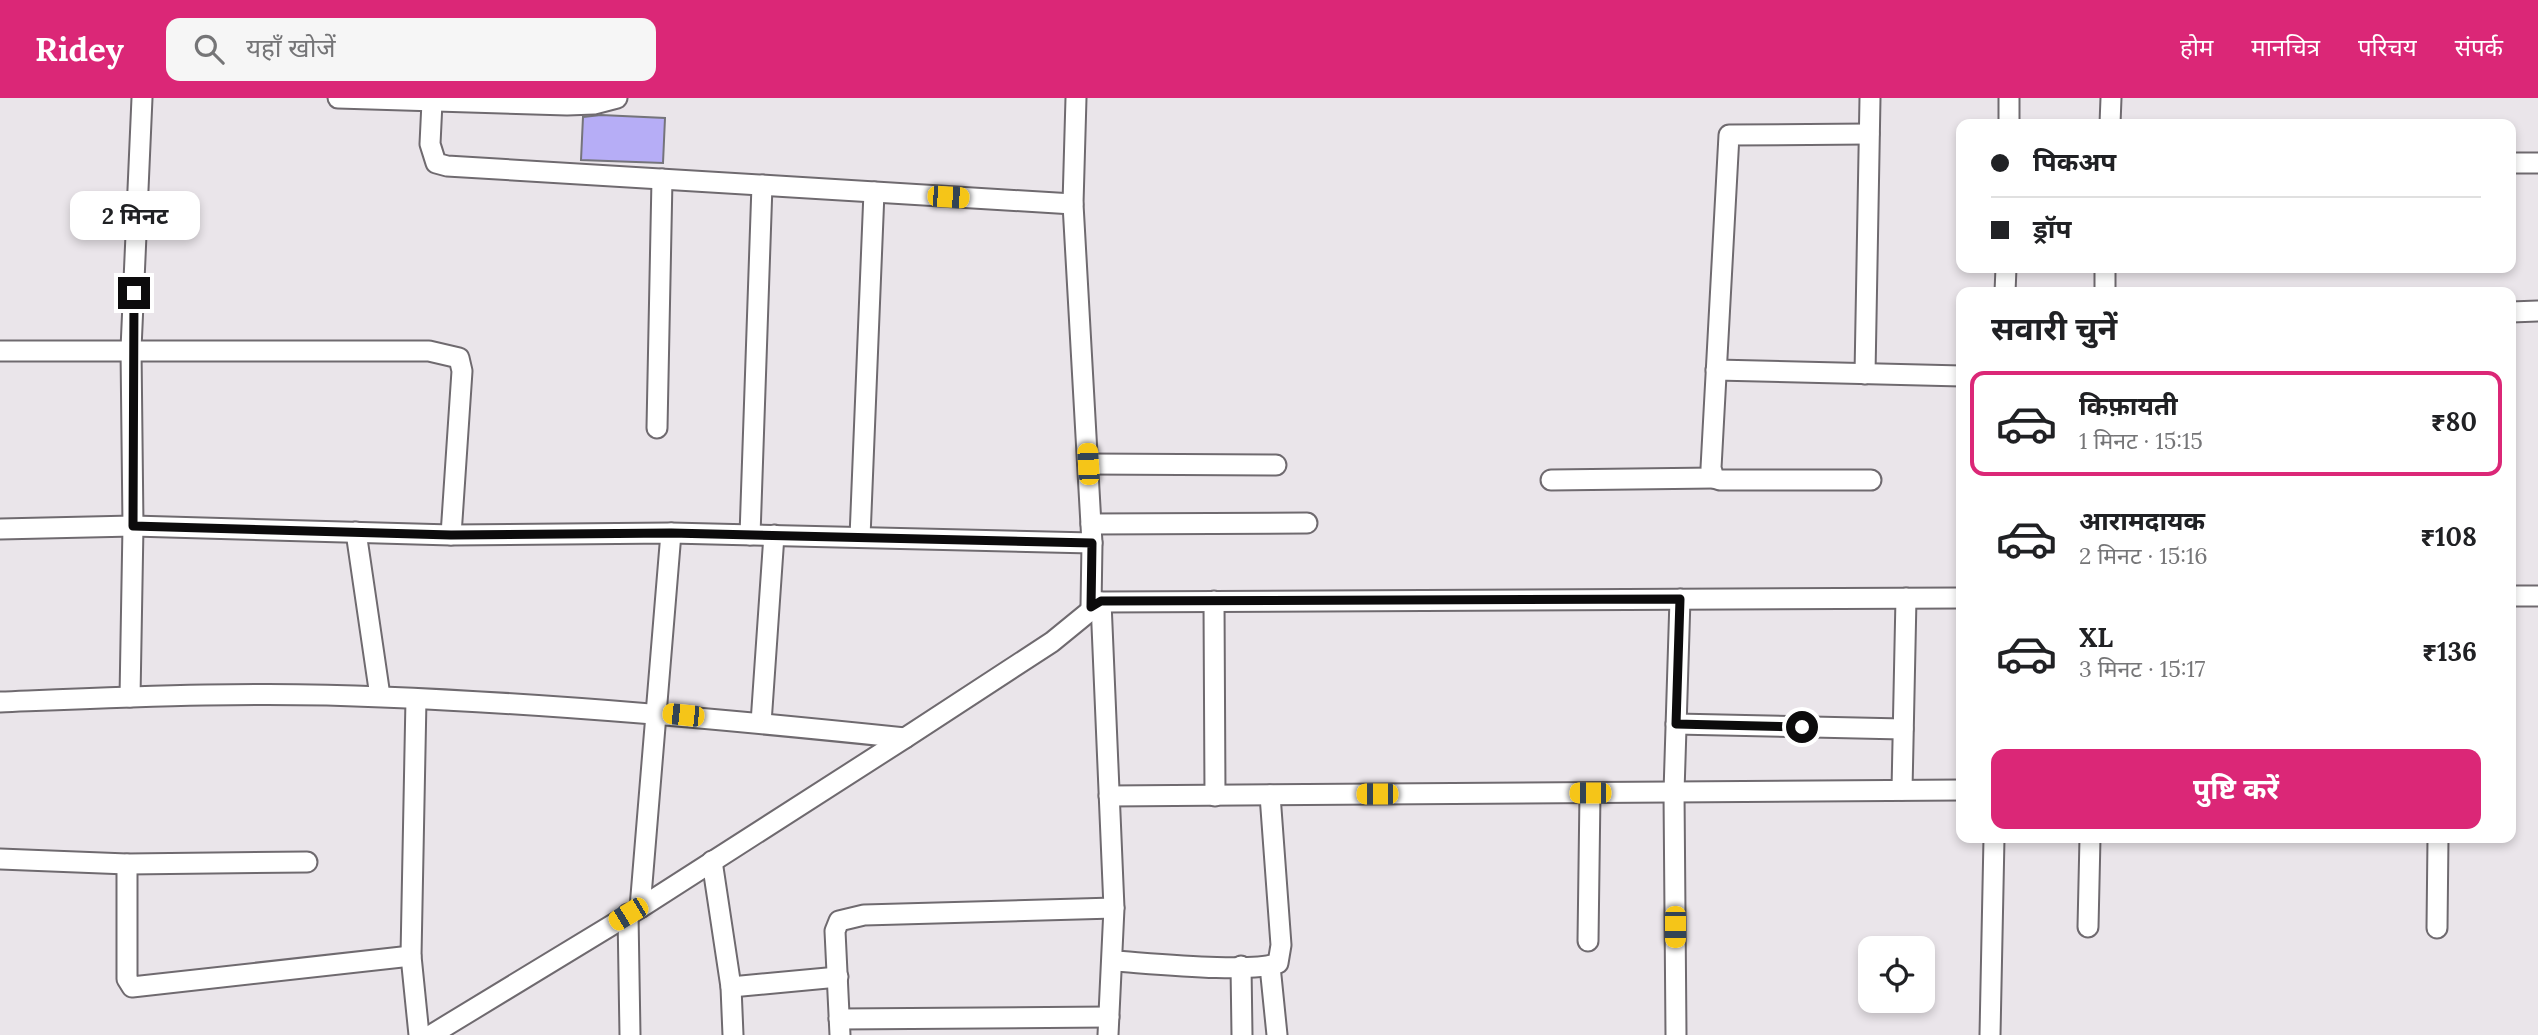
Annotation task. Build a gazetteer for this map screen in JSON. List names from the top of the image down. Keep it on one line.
{"page":{"header":"Ridey","search":"यहाँ खोजें","nav":["होम","मानचित्र","परिचय","संपर्क"],"banner":["पिकअप","ड्रॉप"],"bubble":"2 मिनट","heading":"सवारी चुनें","list":[{"name":"किफ़ायती","note":"1 मिनट · 15:15","value":"₹80"},{"name":"आरामदायक","note":"2 मिनट · 15:16","value":"₹108"},{"name":"XL","note":"3 मिनट · 15:17","value":"₹136"}],"buttons":"पुष्टि करें"}}
